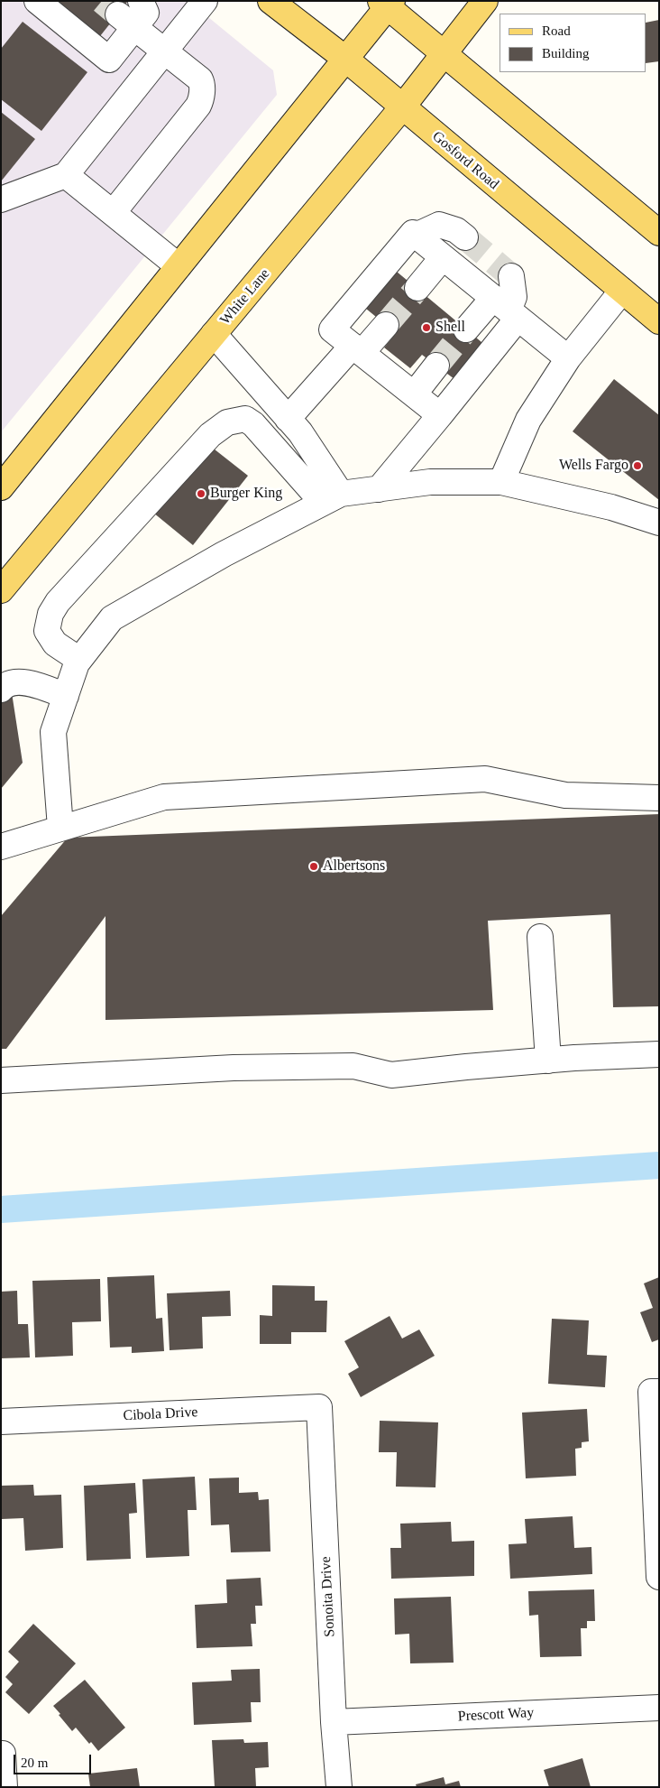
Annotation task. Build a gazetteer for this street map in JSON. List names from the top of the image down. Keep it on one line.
{"streets":{"main road":["Gosford Road","White Lane"],"street":["Cibola Drive","Sonoita Drive","Prescott Way"]},"crossings":[["Gosford Road","White Lane"],["Cibola Drive","Sonoita Drive"],["Sonoita Drive","Prescott Way"]],"places":["Shell","Wells Fargo","Burger King","Albertsons"],"legend":["Road","Building"],"scale_bar":"20 m"}
